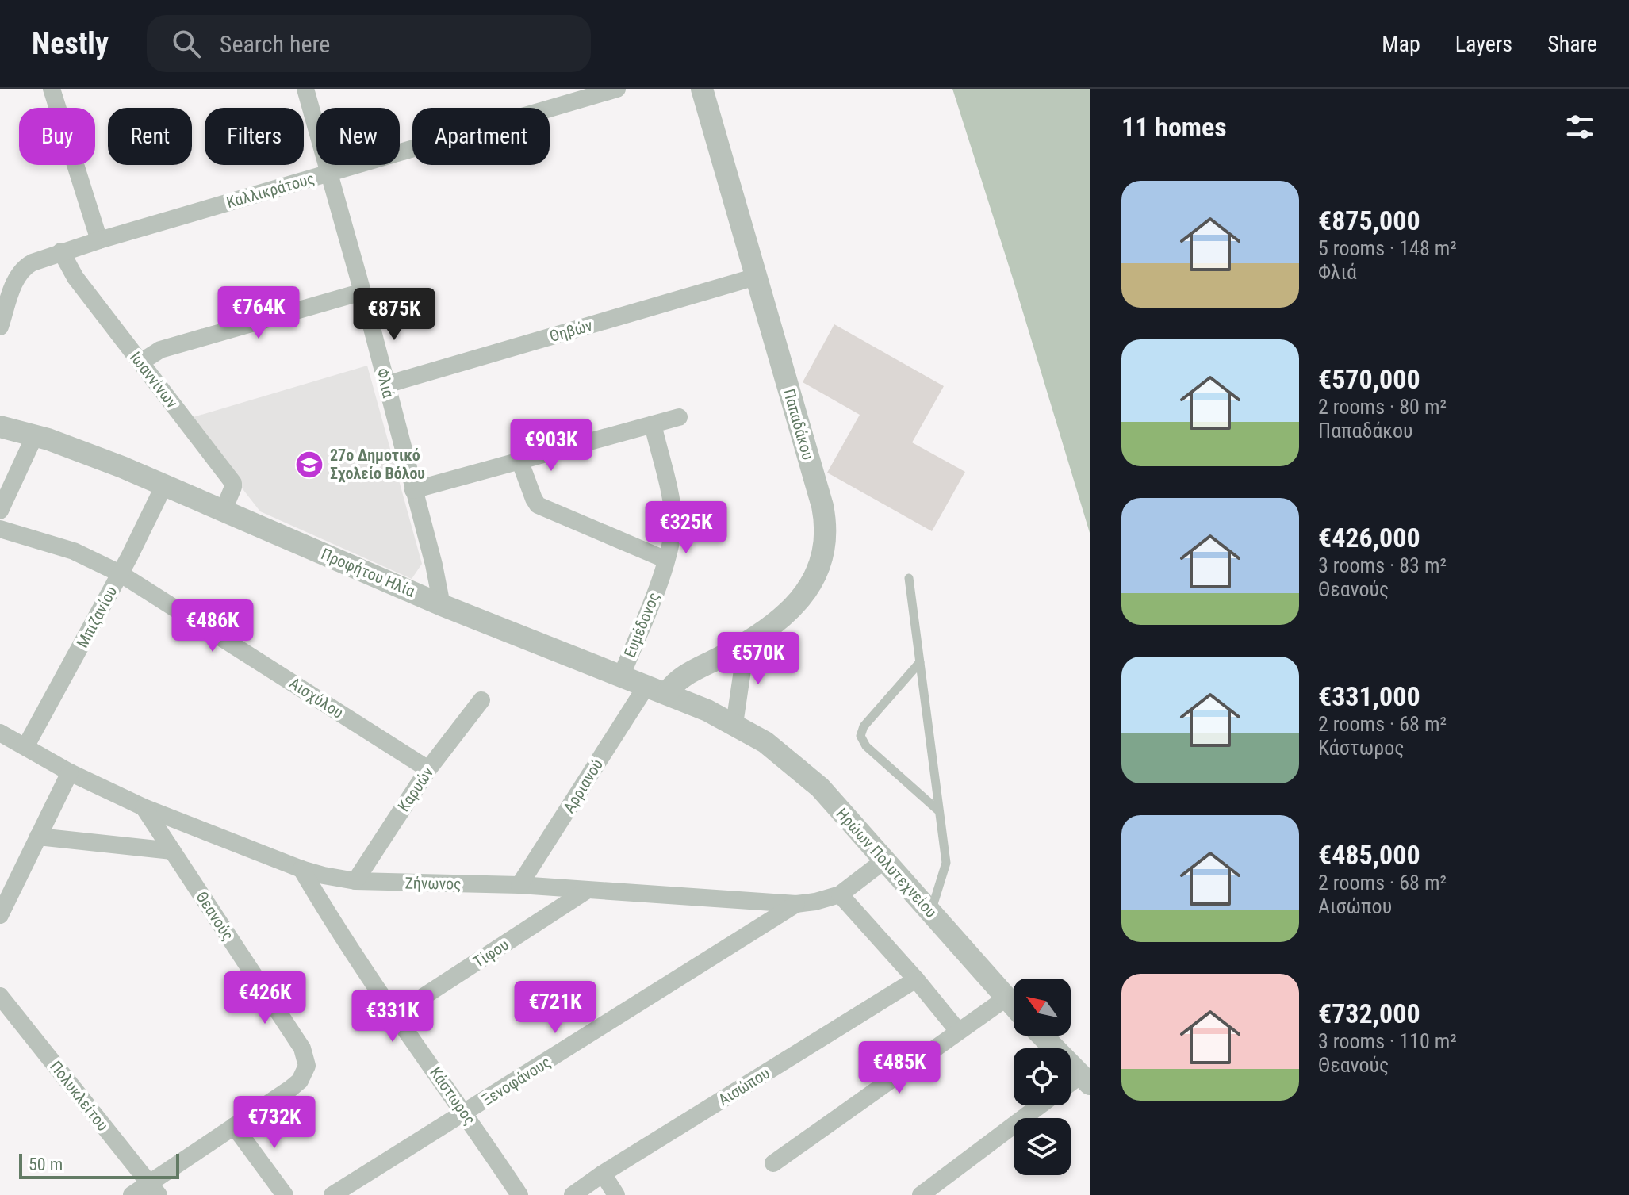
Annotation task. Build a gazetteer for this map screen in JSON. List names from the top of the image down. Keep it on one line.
{"streets":{"street":["Καλλικράτους","Θηβών","Ιωαννίνων","Φλιά","Παπαδάκου","Προφήτου Ηλία","Μπιζανίου","Ευμέδονος","Αισχύλου","Αρριανού","Καρυών","Ηρώων Πολυτεχνείου","Ζήνωνος","Θεανούς","Τίφου","Ξενοφάνους","Αισώπου","Πολυκλείτου","Κάστωρος"]},"crossings":[["Καλλικράτους","Ιωαννίνων"],["Καλλικράτους","Φλιά"],["Θηβών","Φλιά"],["Θηβών","Παπαδάκου"],["Ιωαννίνων","Προφήτου Ηλία"],["Φλιά","Προφήτου Ηλία"],["Παπαδάκου","Προφήτου Ηλία"],["Παπαδάκου","Αρριανού"],["Προφήτου Ηλία","Μπιζανίου"],["Προφήτου Ηλία","Ευμέδονος"],["Προφήτου Ηλία","Αρριανού"],["Προφήτου Ηλία","Ηρώων Πολυτεχνείου"],["Μπιζανίου","Αισχύλου"],["Μπιζανίου","Ζήνωνος"],["Αισχύλου","Καρυών"],["Αρριανού","Ζήνωνος"],["Καρυών","Ζήνωνος"],["Ηρώων Πολυτεχνείου","Ζήνωνος"],["Ζήνωνος","Θεανούς"],["Ζήνωνος","Τίφου"],["Ζήνωνος","Ξενοφάνους"],["Ζήνωνος","Κάστωρος"],["Θεανούς","Πολυκλείτου"],["Τίφου","Κάστωρος"],["Ξενοφάνους","Κάστωρος"]],"places":{"school or university":["27ο Δημοτικό Σχολείο Βόλου"]},"scale_bar":"50 m","north":"top left","page":{"header":"Nestly","search":"Search here","nav":["Map","Layers","Share"],"heading":"11 homes","chip":["Buy","Rent","Filters","New","Apartment"],"list":[{"name":"€875,000","note":"5 rooms · 148 m² · Φλιά"},{"name":"€570,000","note":"2 rooms · 80 m² · Παπαδάκου"},{"name":"€426,000","note":"3 rooms · 83 m² · Θεανούς"},{"name":"€331,000","note":"2 rooms · 68 m² · Κάστωρος"},{"name":"€485,000","note":"2 rooms · 68 m² · Αισώπου"},{"name":"€732,000","note":"3 rooms · 110 m² · Θεανούς"}],"price":["€764K","€875K","€903K","€325K","€486K","€570K","€426K","€721K","€331K","€485K","€732K"],"scale":"50 m"}}
